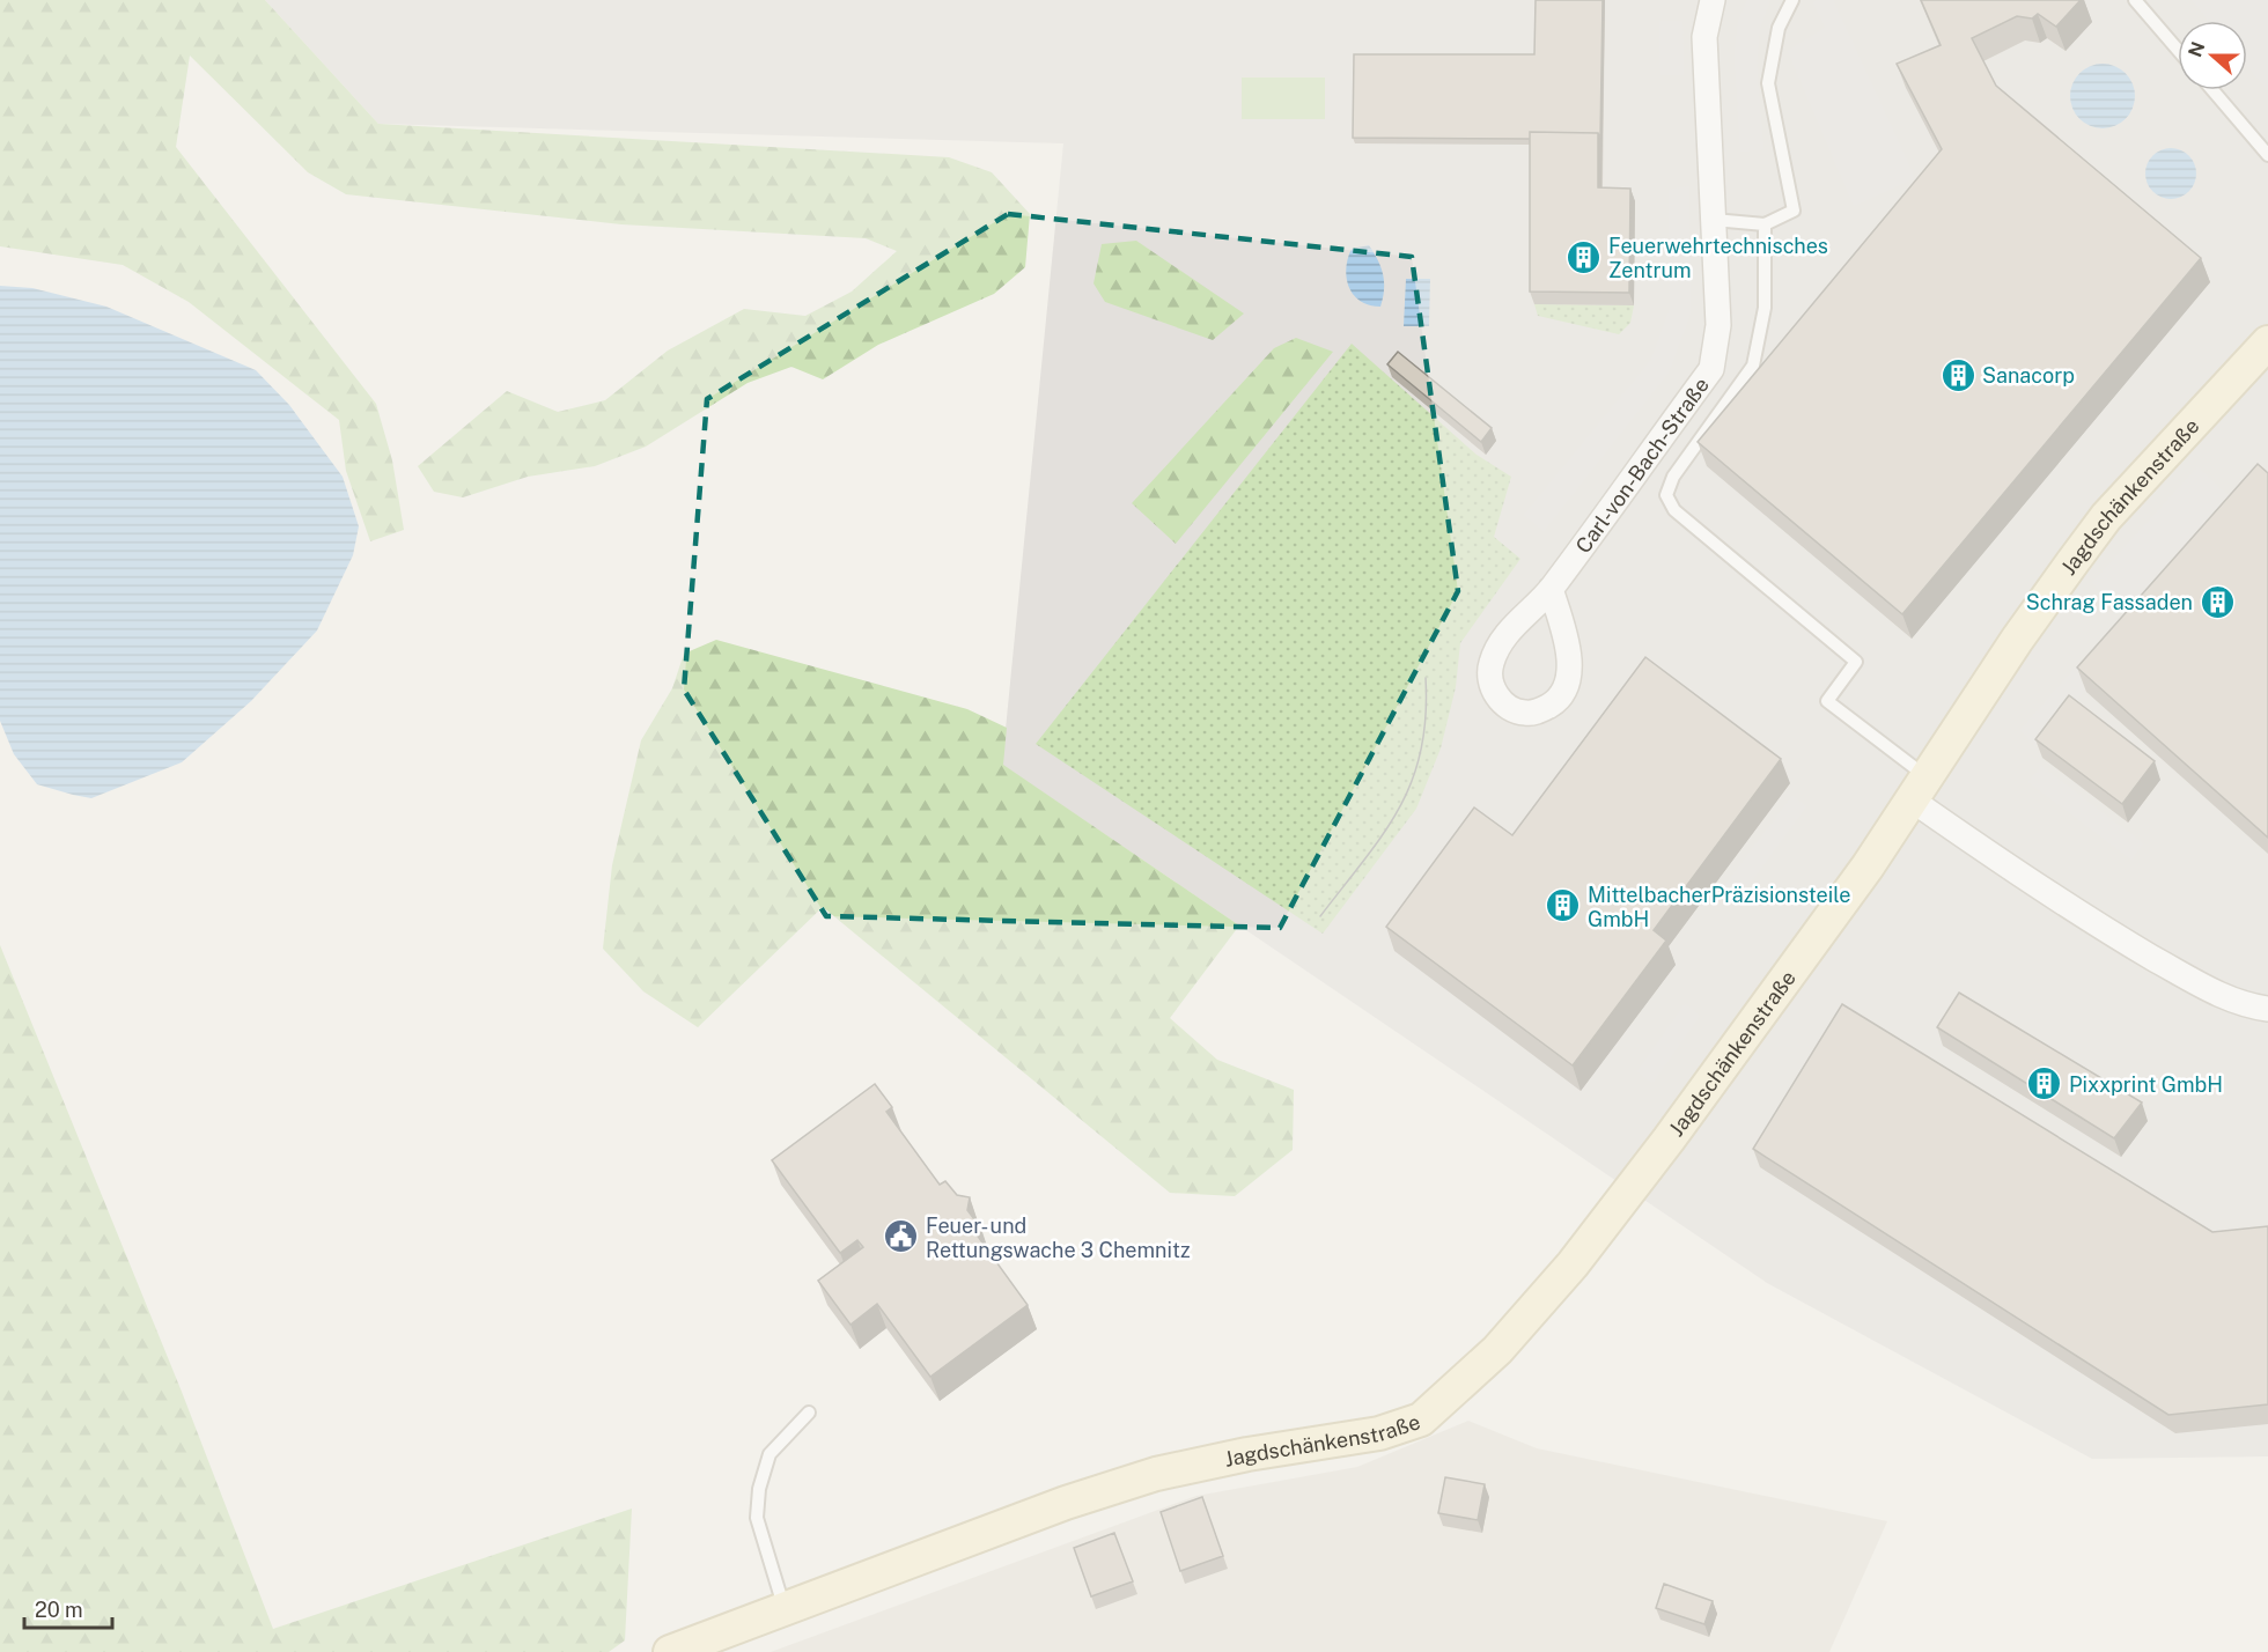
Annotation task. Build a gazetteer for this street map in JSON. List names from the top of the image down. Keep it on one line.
{"streets":{"main road":["Jagdschänkenstraße"],"street":["Carl-von-Bach-Straße"]},"places":{"building":["Feuerwehrtechnisches Zentrum","Sanacorp","Schrag Fassaden","MittelbacherPräzisionsteile GmbH","Pixxprint GmbH"],"public building":["Feuer- und Rettungswache 3 Chemnitz"]},"scale_bar":"20 m","north":"left"}
